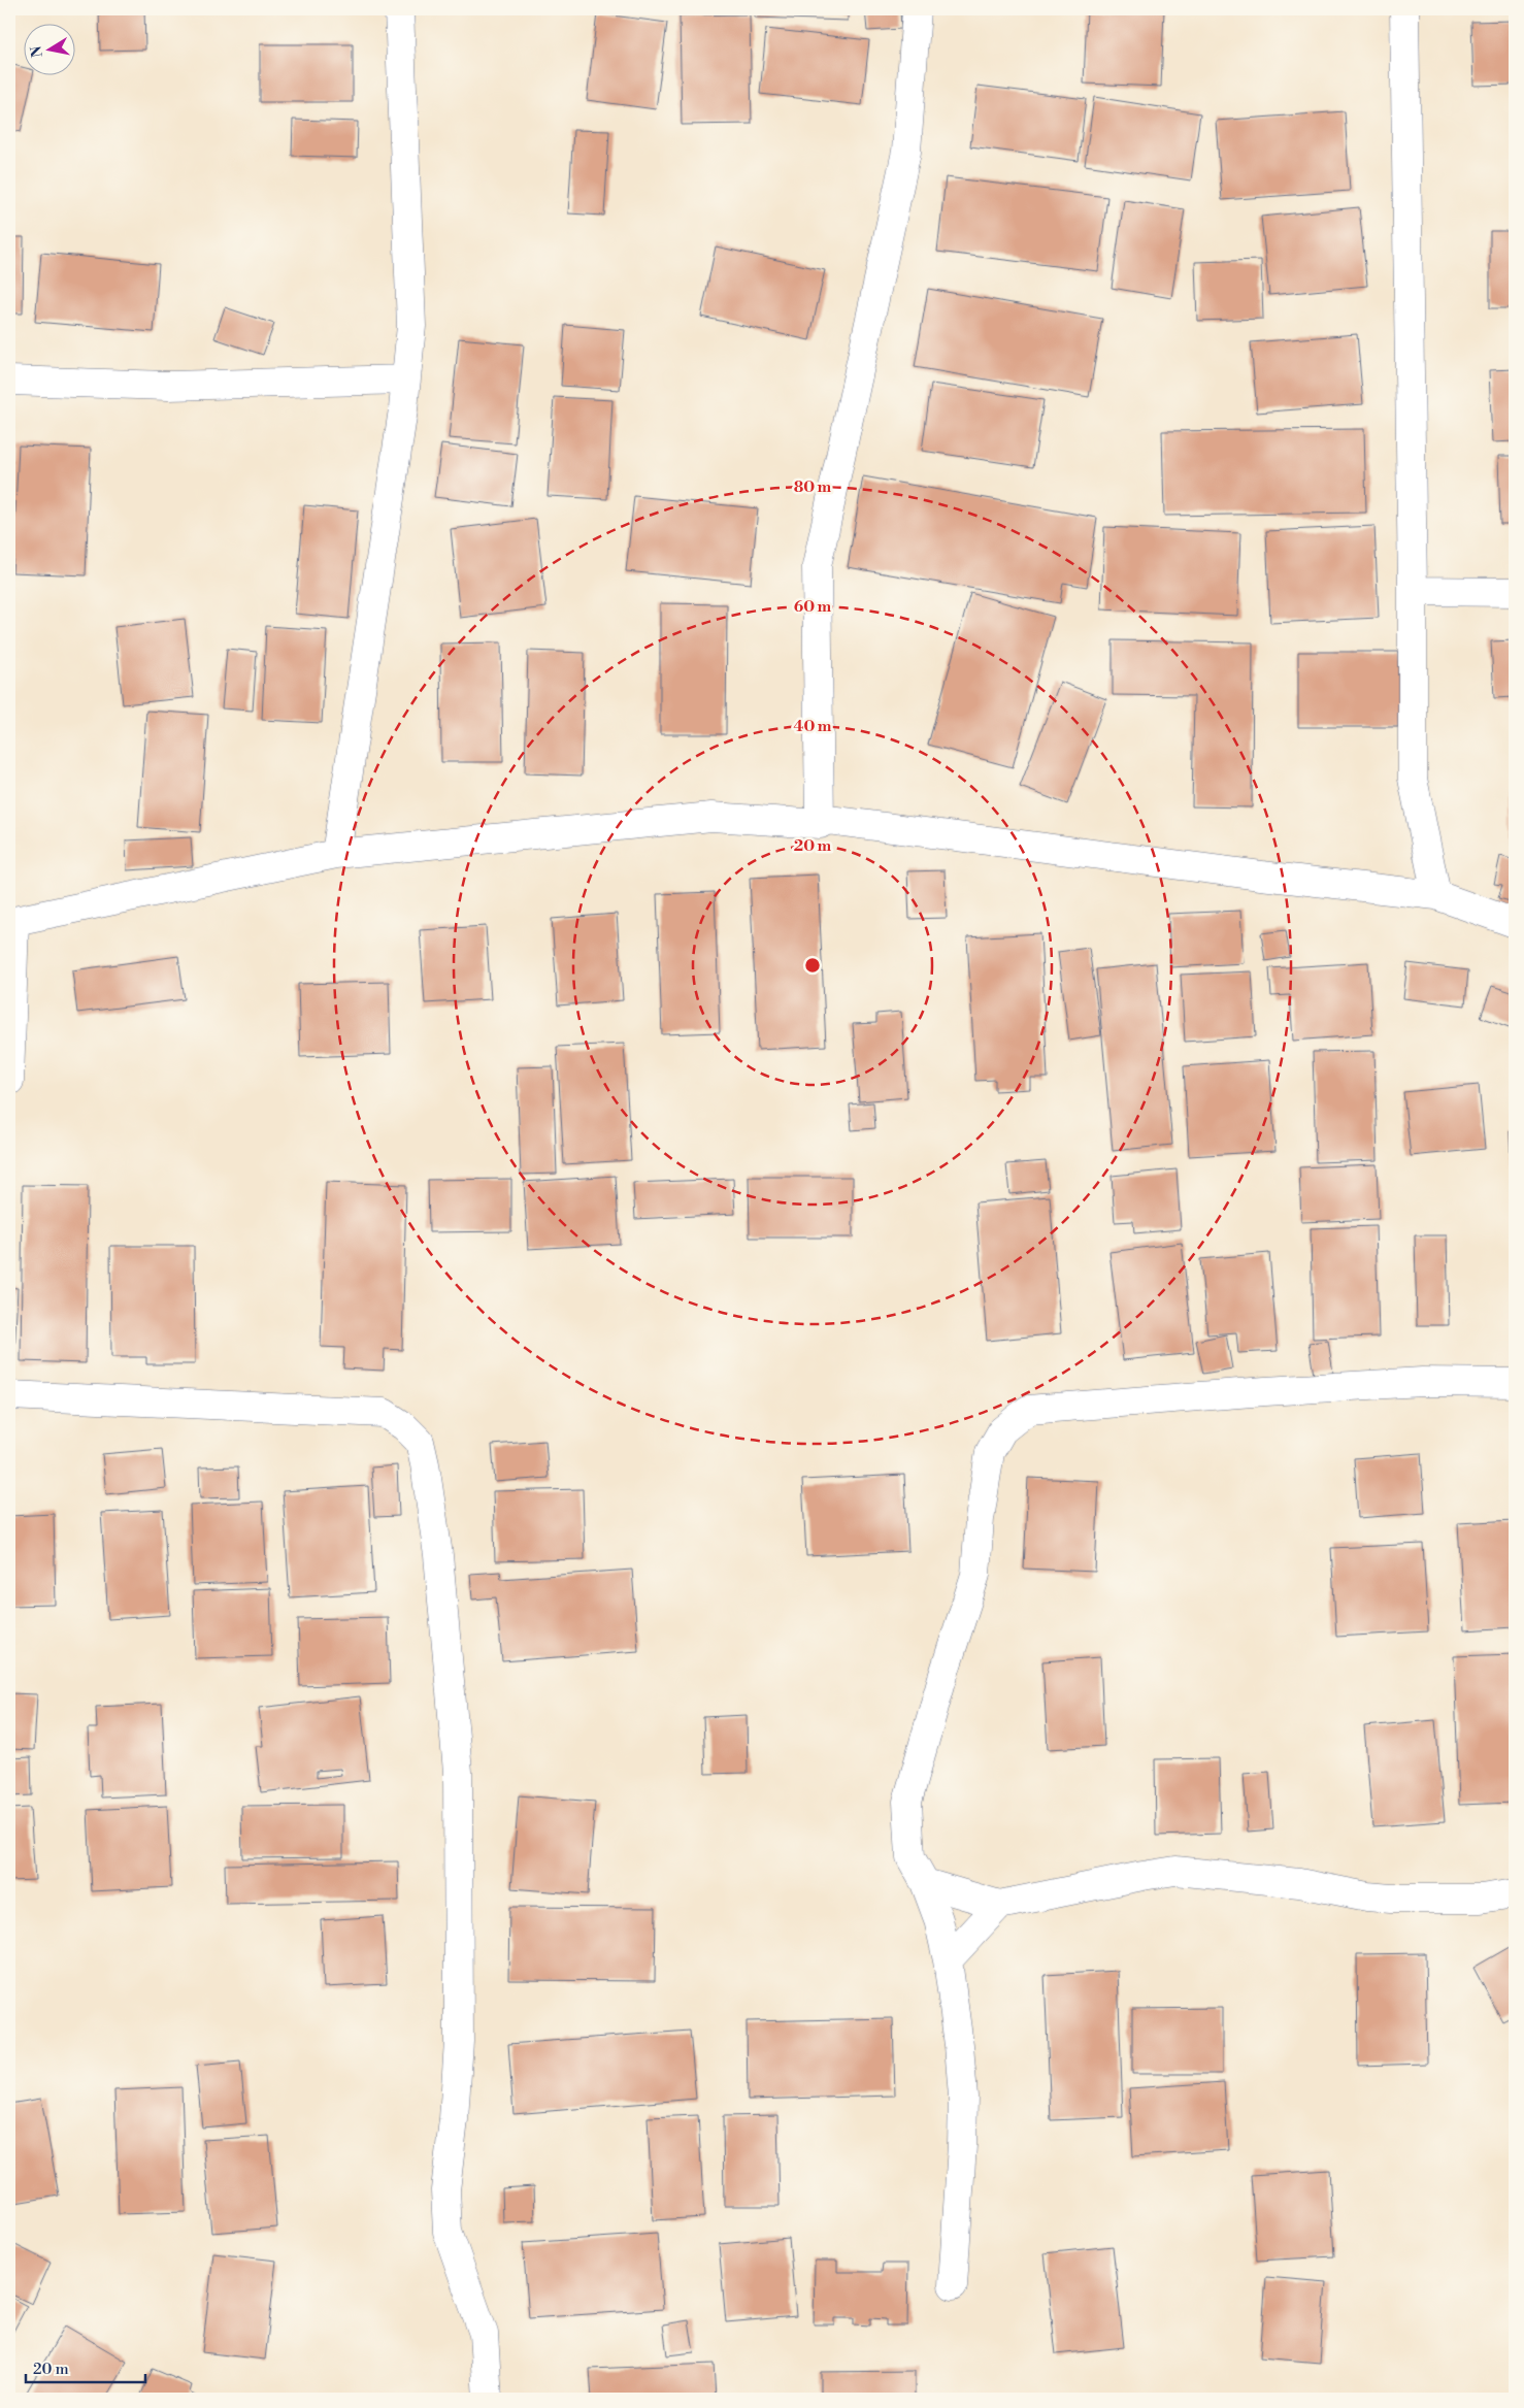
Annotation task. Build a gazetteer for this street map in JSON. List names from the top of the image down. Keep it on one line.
{"scale_bar":"20 m","north":"left","rings":["80 m","60 m","40 m","20 m"]}
